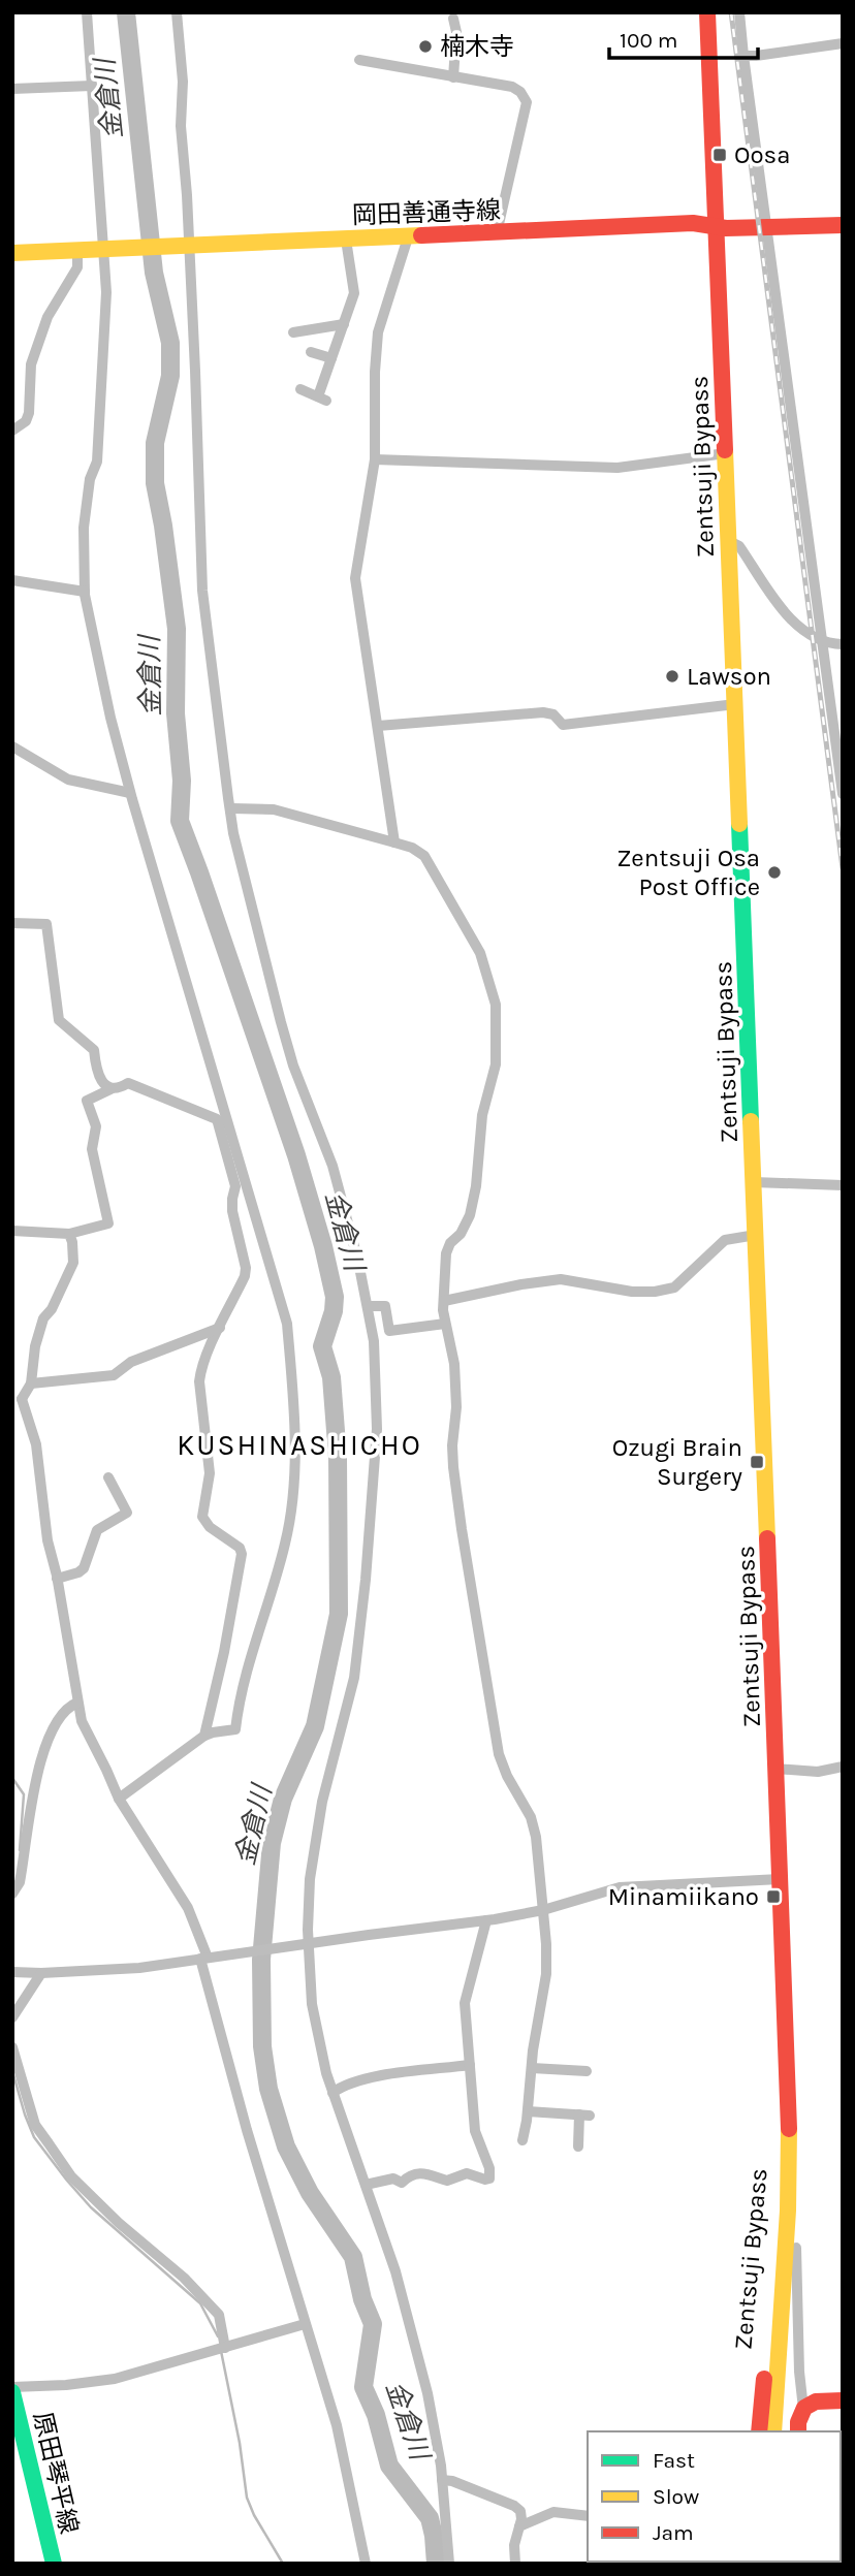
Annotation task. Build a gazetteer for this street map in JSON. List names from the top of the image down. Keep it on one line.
{"streets":{"main road":["岡田善通寺線","Zentsuji Bypass","原田琴平線"]},"crossings":[["岡田善通寺線","Zentsuji Bypass"]],"districts":["KUSHINASHICHO"],"water":["金倉川"],"places":{"other":["楠木寺","Lawson","Zentsuji Osa Post Office"],"transit":["Oosa","Ozugi Brain Surgery","Minamiikano"]},"legend":["Fast","Slow","Jam"],"scale_bar":"100 m"}
